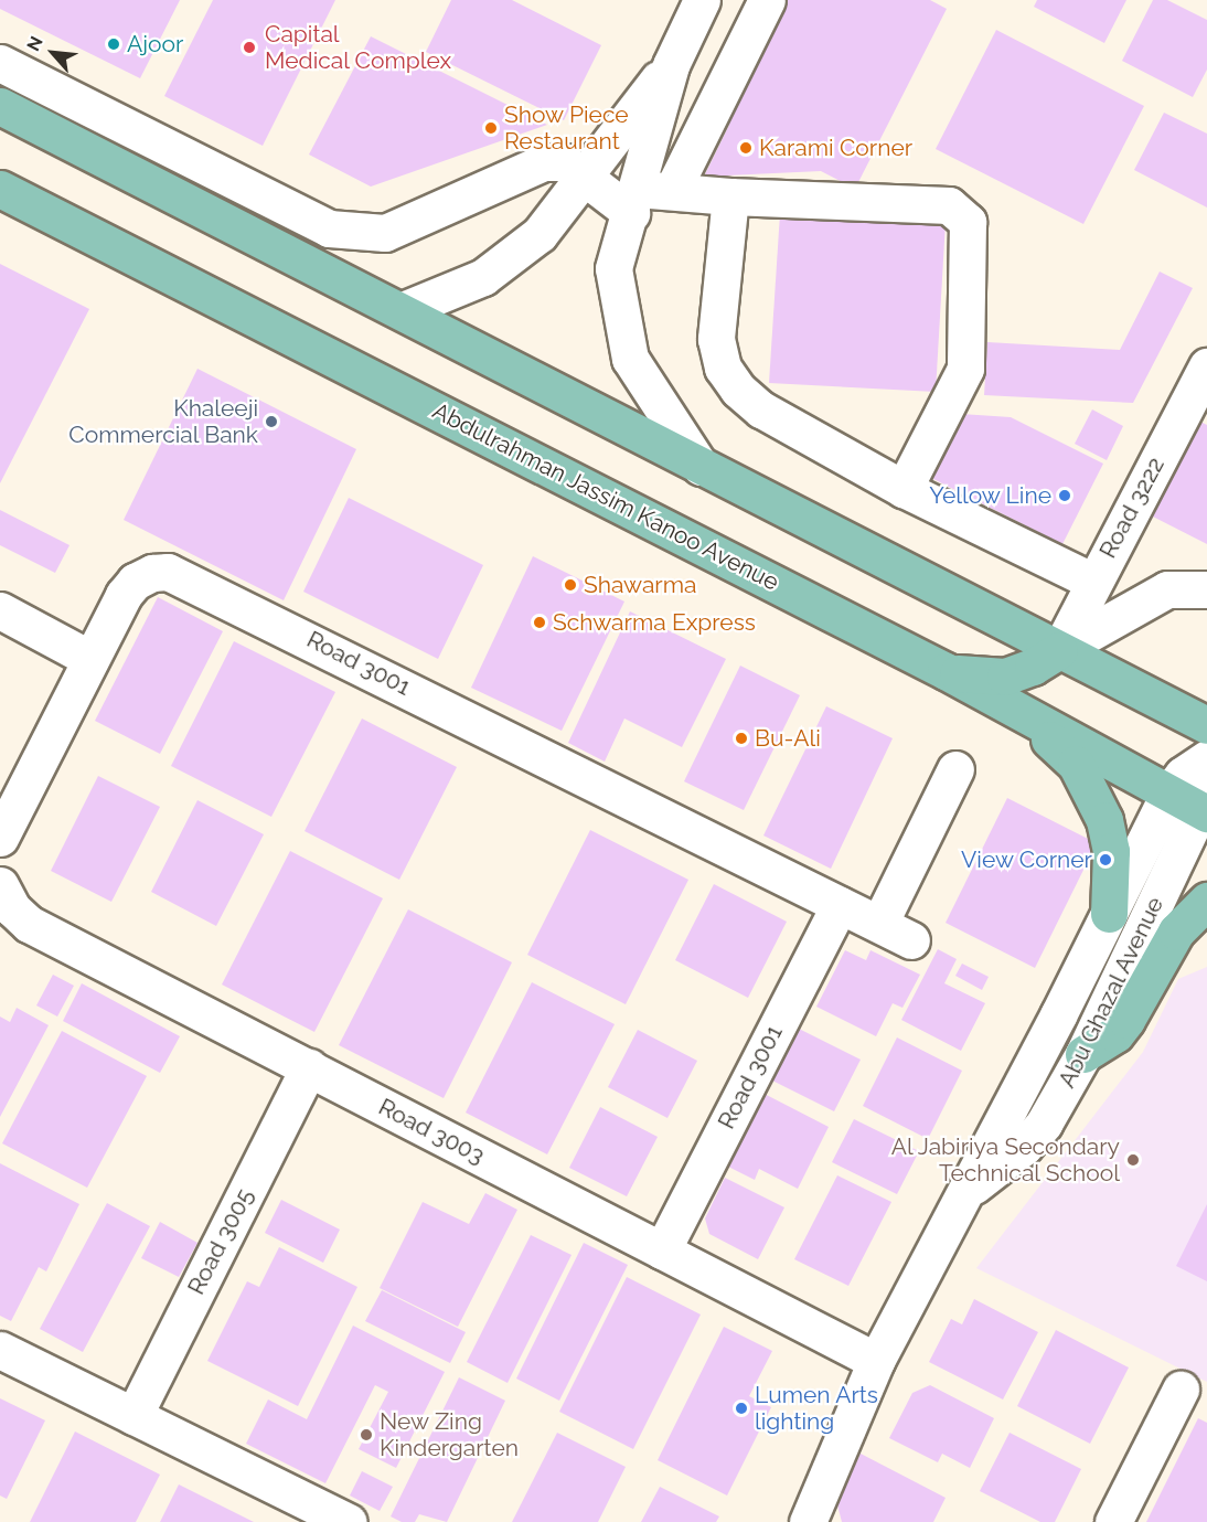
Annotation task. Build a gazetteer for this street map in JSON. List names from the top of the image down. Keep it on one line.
{"streets":{"main road":["Abdulrahman Jassim Kanoo Avenue"],"street":["Road 3222","Road 3001","Abu Ghazal Avenue","Road 3003","Road 3005"]},"crossings":[["Abdulrahman Jassim Kanoo Avenue","Abu Ghazal Avenue"],["Road 3001","Road 3003"],["Abu Ghazal Avenue","Road 3003"],["Road 3003","Road 3005"]],"places":["Ajoor","Capital Medical Complex","Show Piece Restaurant","Karami Corner","Khaleeji Commercial Bank","Yellow Line","Shawarma","Schwarma Express","Bu-Ali","View Corner","Al Jabiriya Secondary Technical School","Lumen Arts lighting","New Zing Kindergarten"],"north":"top left"}
